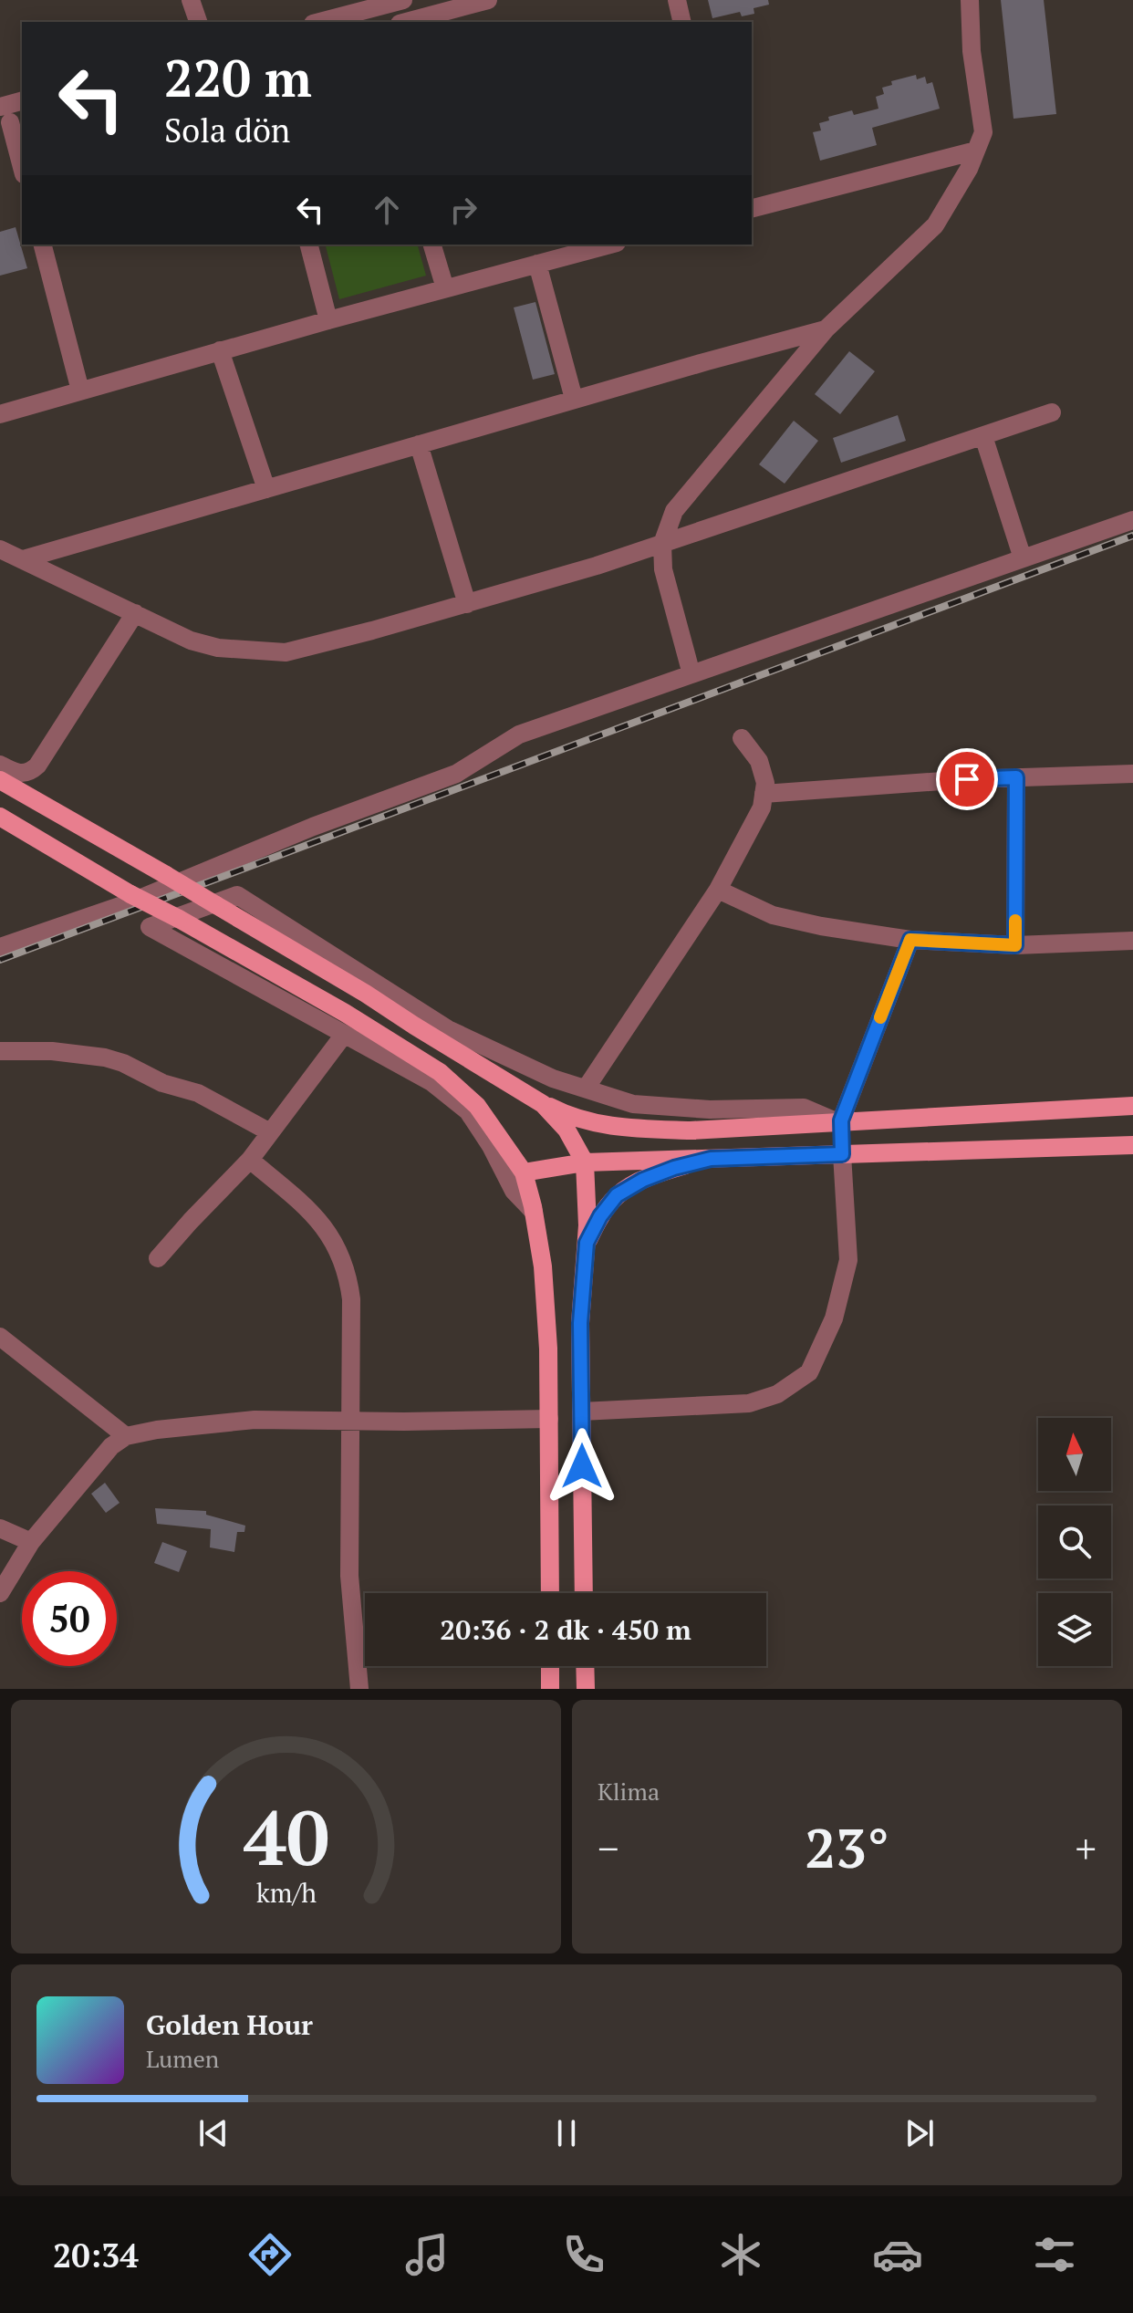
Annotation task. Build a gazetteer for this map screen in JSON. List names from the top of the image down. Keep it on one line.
{"north":"top","page":{"turn":["220 m","Sola dön"],"limit":"50","trip":"20:36 · 2 dk · 450 m","tile":"Klima","heat":["−","23°","+"],"song":["Golden Hour","Lumen"],"tabs":"20:34","gauge":["40","km/h"]}}
